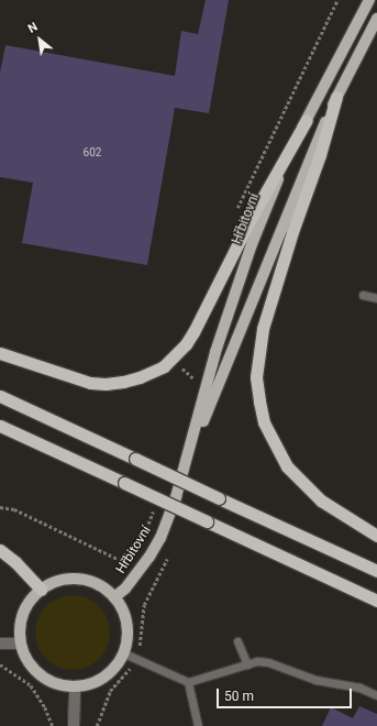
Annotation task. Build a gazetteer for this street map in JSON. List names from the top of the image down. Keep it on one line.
{"streets":{"main road":["Hřbitovní"]},"house_numbers":["602"],"scale_bar":"50 m","north":"top left"}
